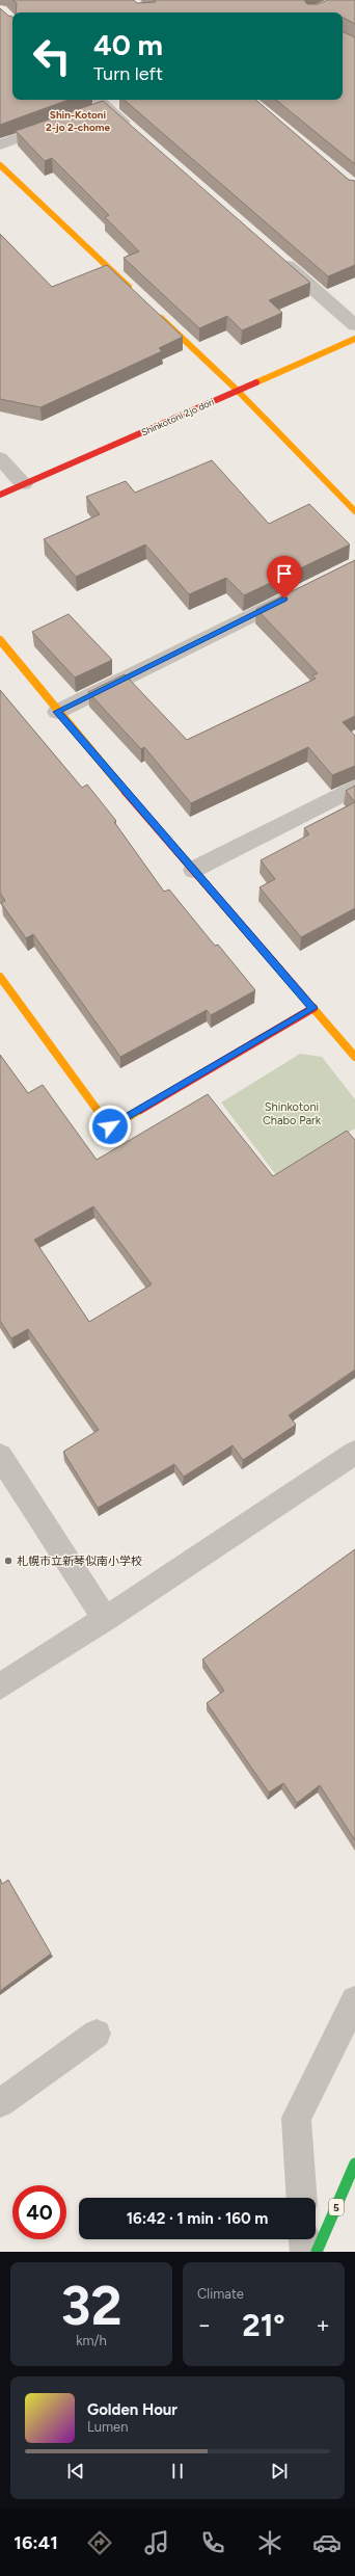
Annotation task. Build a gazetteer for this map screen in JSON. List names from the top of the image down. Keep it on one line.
{"streets":{"main road":["Shinkotoni 2jo dori","5"]},"districts":["Shin-Kotoni 2-jo 2-chome"],"parks":["Shinkotoni Chabo Park"],"places":["札幌市立新琴似南小学校"],"page":{"turn":["40 m","Turn left"],"limit":"40","trip":"16:42 · 1 min · 160 m","tile":[["32","km/h"],"Climate"],"heat":["−","21°","+"],"song":["Golden Hour","Lumen"],"tabs":"16:41"}}
